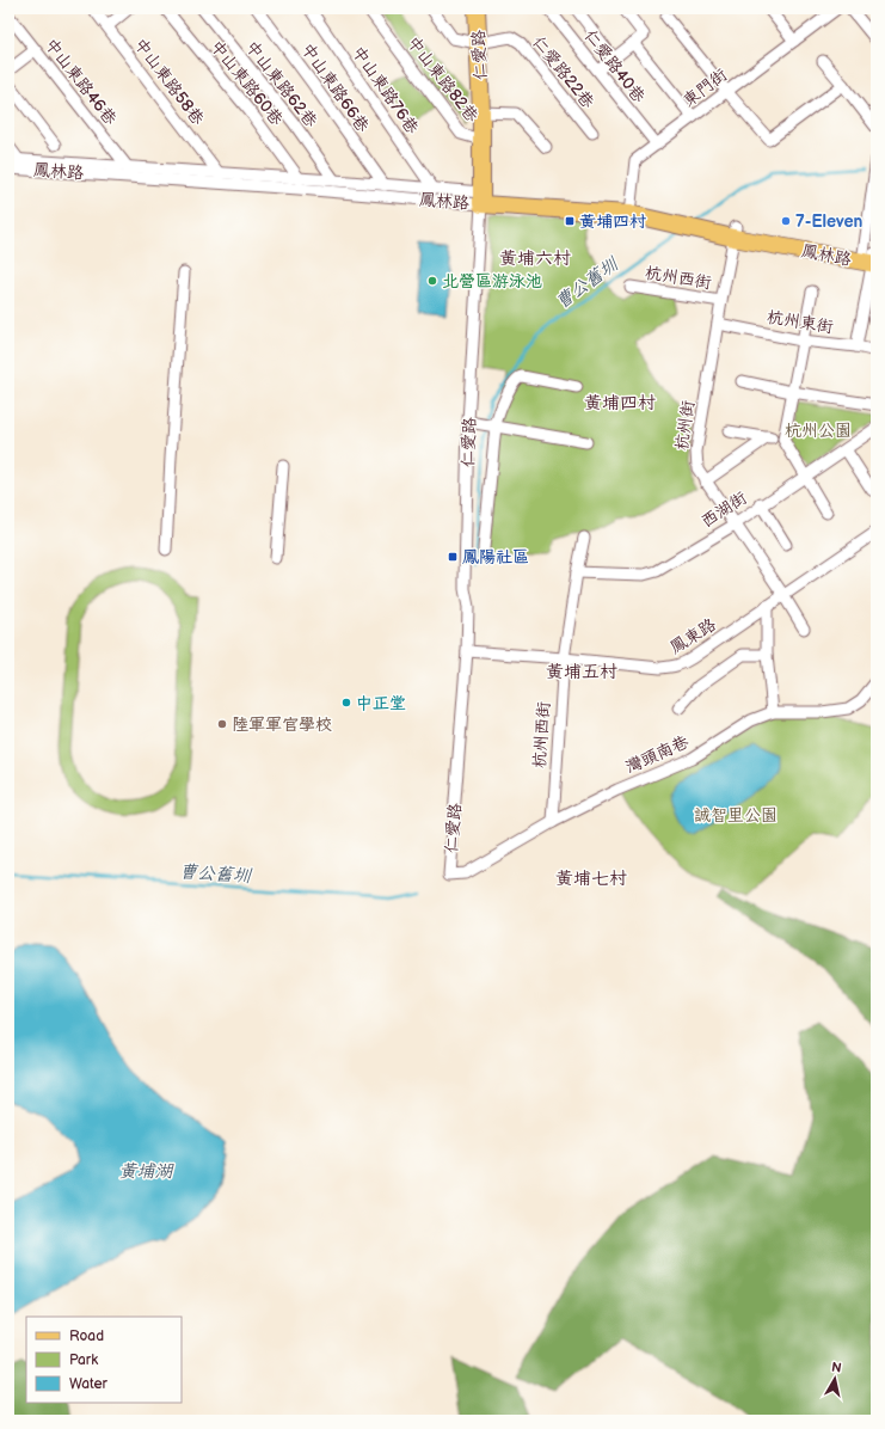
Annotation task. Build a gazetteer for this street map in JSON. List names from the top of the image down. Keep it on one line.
{"streets":{"main road":["仁愛路","鳳林路"],"street":["仁愛路40巷","仁愛路22巷","中山東路82巷","中山東路46巷","中山東路58巷","中山東路60巷","中山東路62巷","中山東路66巷","東門街","中山東路76巷","杭州西街","杭州東街","杭州街","西湖街","鳳東路","灣頭南巷"]},"crossings":[["仁愛路","仁愛路22巷"],["仁愛路","中山東路82巷"],["仁愛路","鳳林路"],["仁愛路","鳳東路"],["仁愛路","灣頭南巷"],["仁愛路40巷","東門街"],["中山東路46巷","鳳林路"],["中山東路58巷","鳳林路"],["中山東路60巷","鳳林路"],["中山東路62巷","鳳林路"],["中山東路66巷","鳳林路"],["東門街","鳳林路"],["中山東路76巷","鳳林路"],["鳳林路","杭州街"],["杭州西街","杭州街"],["杭州西街","西湖街"],["杭州西街","鳳東路"],["杭州西街","灣頭南巷"],["杭州東街","杭州街"],["杭州街","西湖街"],["杭州街","鳳東路"]],"districts":["黃埔六村","黃埔四村","黃埔五村","黃埔七村"],"water":["曹公舊圳","黃埔湖"],"parks":["杭州公園","誠智里公園"],"places":{"transit":["黃埔四村","鳳陽社區"],"other":["7-Eleven","北營區游泳池","中正堂","陸軍軍官學校"]},"legend":["Road","Park","Water"],"north":"top"}
